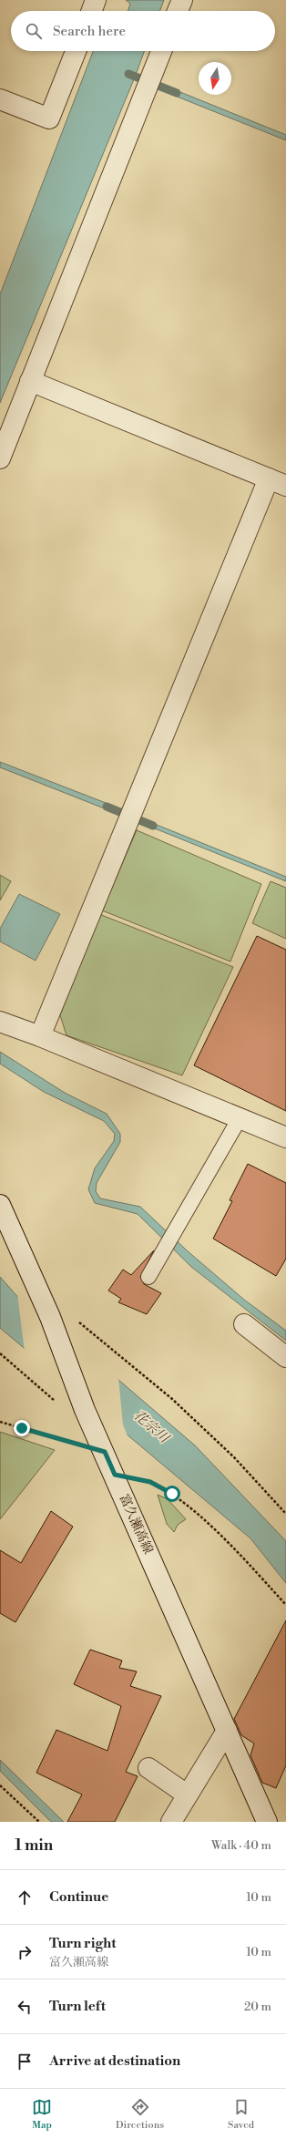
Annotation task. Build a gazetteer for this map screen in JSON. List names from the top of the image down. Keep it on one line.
{"streets":{"street":["富久瀬高線"]},"water":["花宗川"],"north":"bottom","page":{"search":"Search here","heading":["1 min","Walk · 40 m"],"list":[["Continue","10 m"],["Turn right","富久瀬高線","10 m"],["Turn left","20 m"],"Arrive at destination"],"nav":["Map","Directions","Saved"]}}
